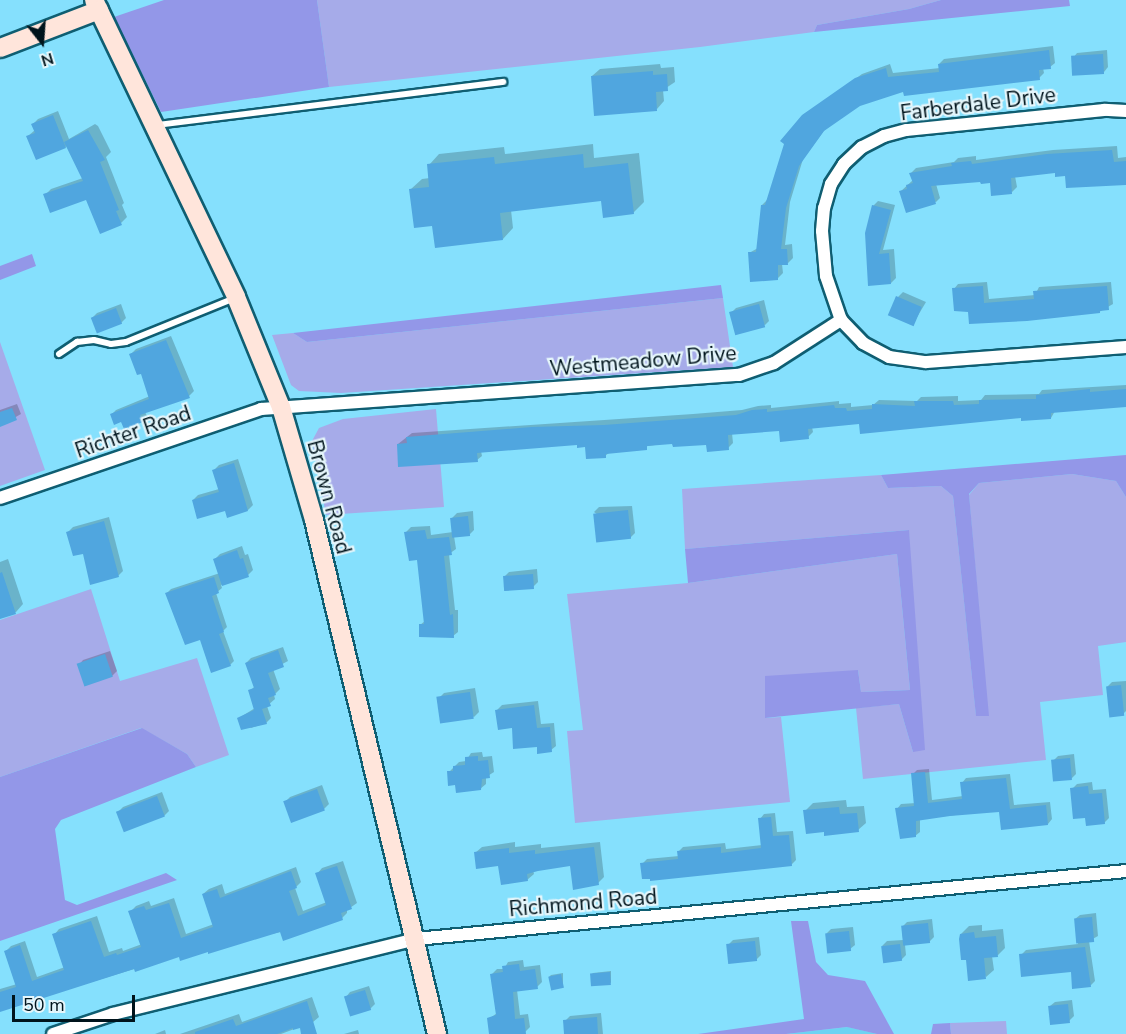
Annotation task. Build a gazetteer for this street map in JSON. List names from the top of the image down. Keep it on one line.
{"streets":{"main road":["Brown Road"],"street":["Farberdale Drive","Westmeadow Drive","Richter Road","Richmond Road"]},"crossings":[["Farberdale Drive","Westmeadow Drive"],["Westmeadow Drive","Richter Road"],["Westmeadow Drive","Brown Road"],["Richter Road","Brown Road"],["Brown Road","Richmond Road"]],"scale_bar":"50 m","north":"bottom"}
